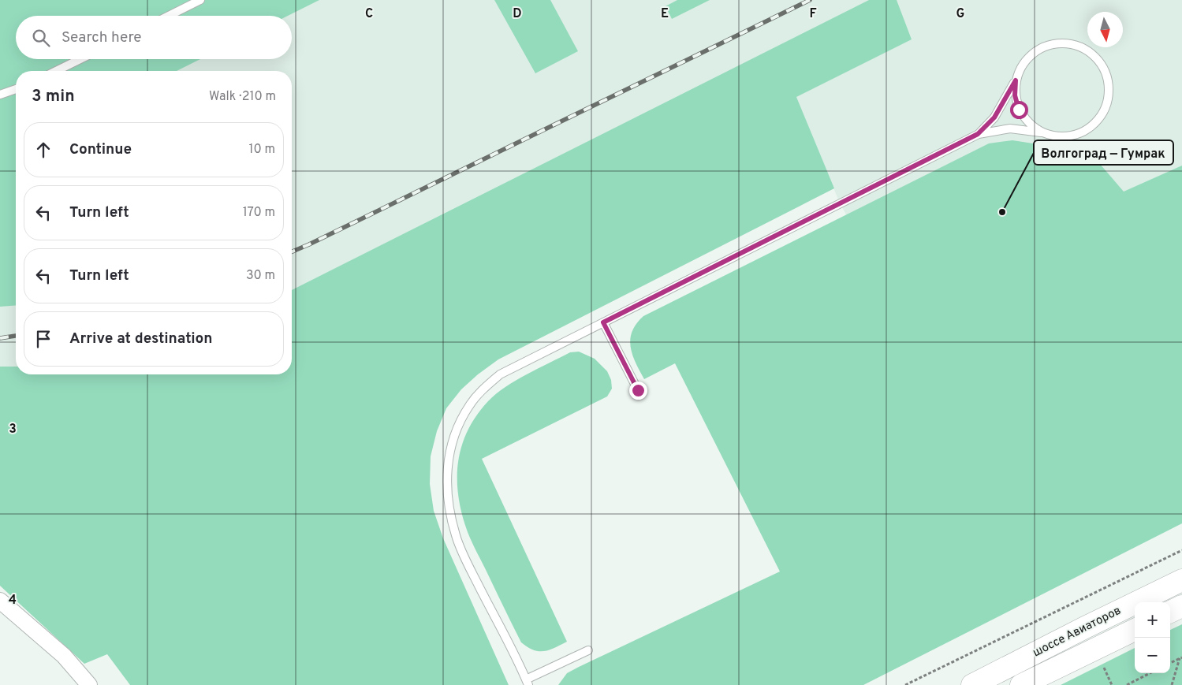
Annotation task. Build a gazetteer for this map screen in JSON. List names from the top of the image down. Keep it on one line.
{"streets":{"main road":["шоссе Авиаторов"]},"places":["Волгоград — Гумрак"],"north":"bottom","page":{"search":"Search here","heading":["3 min","Walk · 210 m"],"list":[["Continue","10 m"],["Turn left","170 m"],["Turn left","30 m"],"Arrive at destination"],"map_buttons":["+","−"]},"grid":{"columns":["C","D","E","F","G"],"rows":["3","4"]}}
